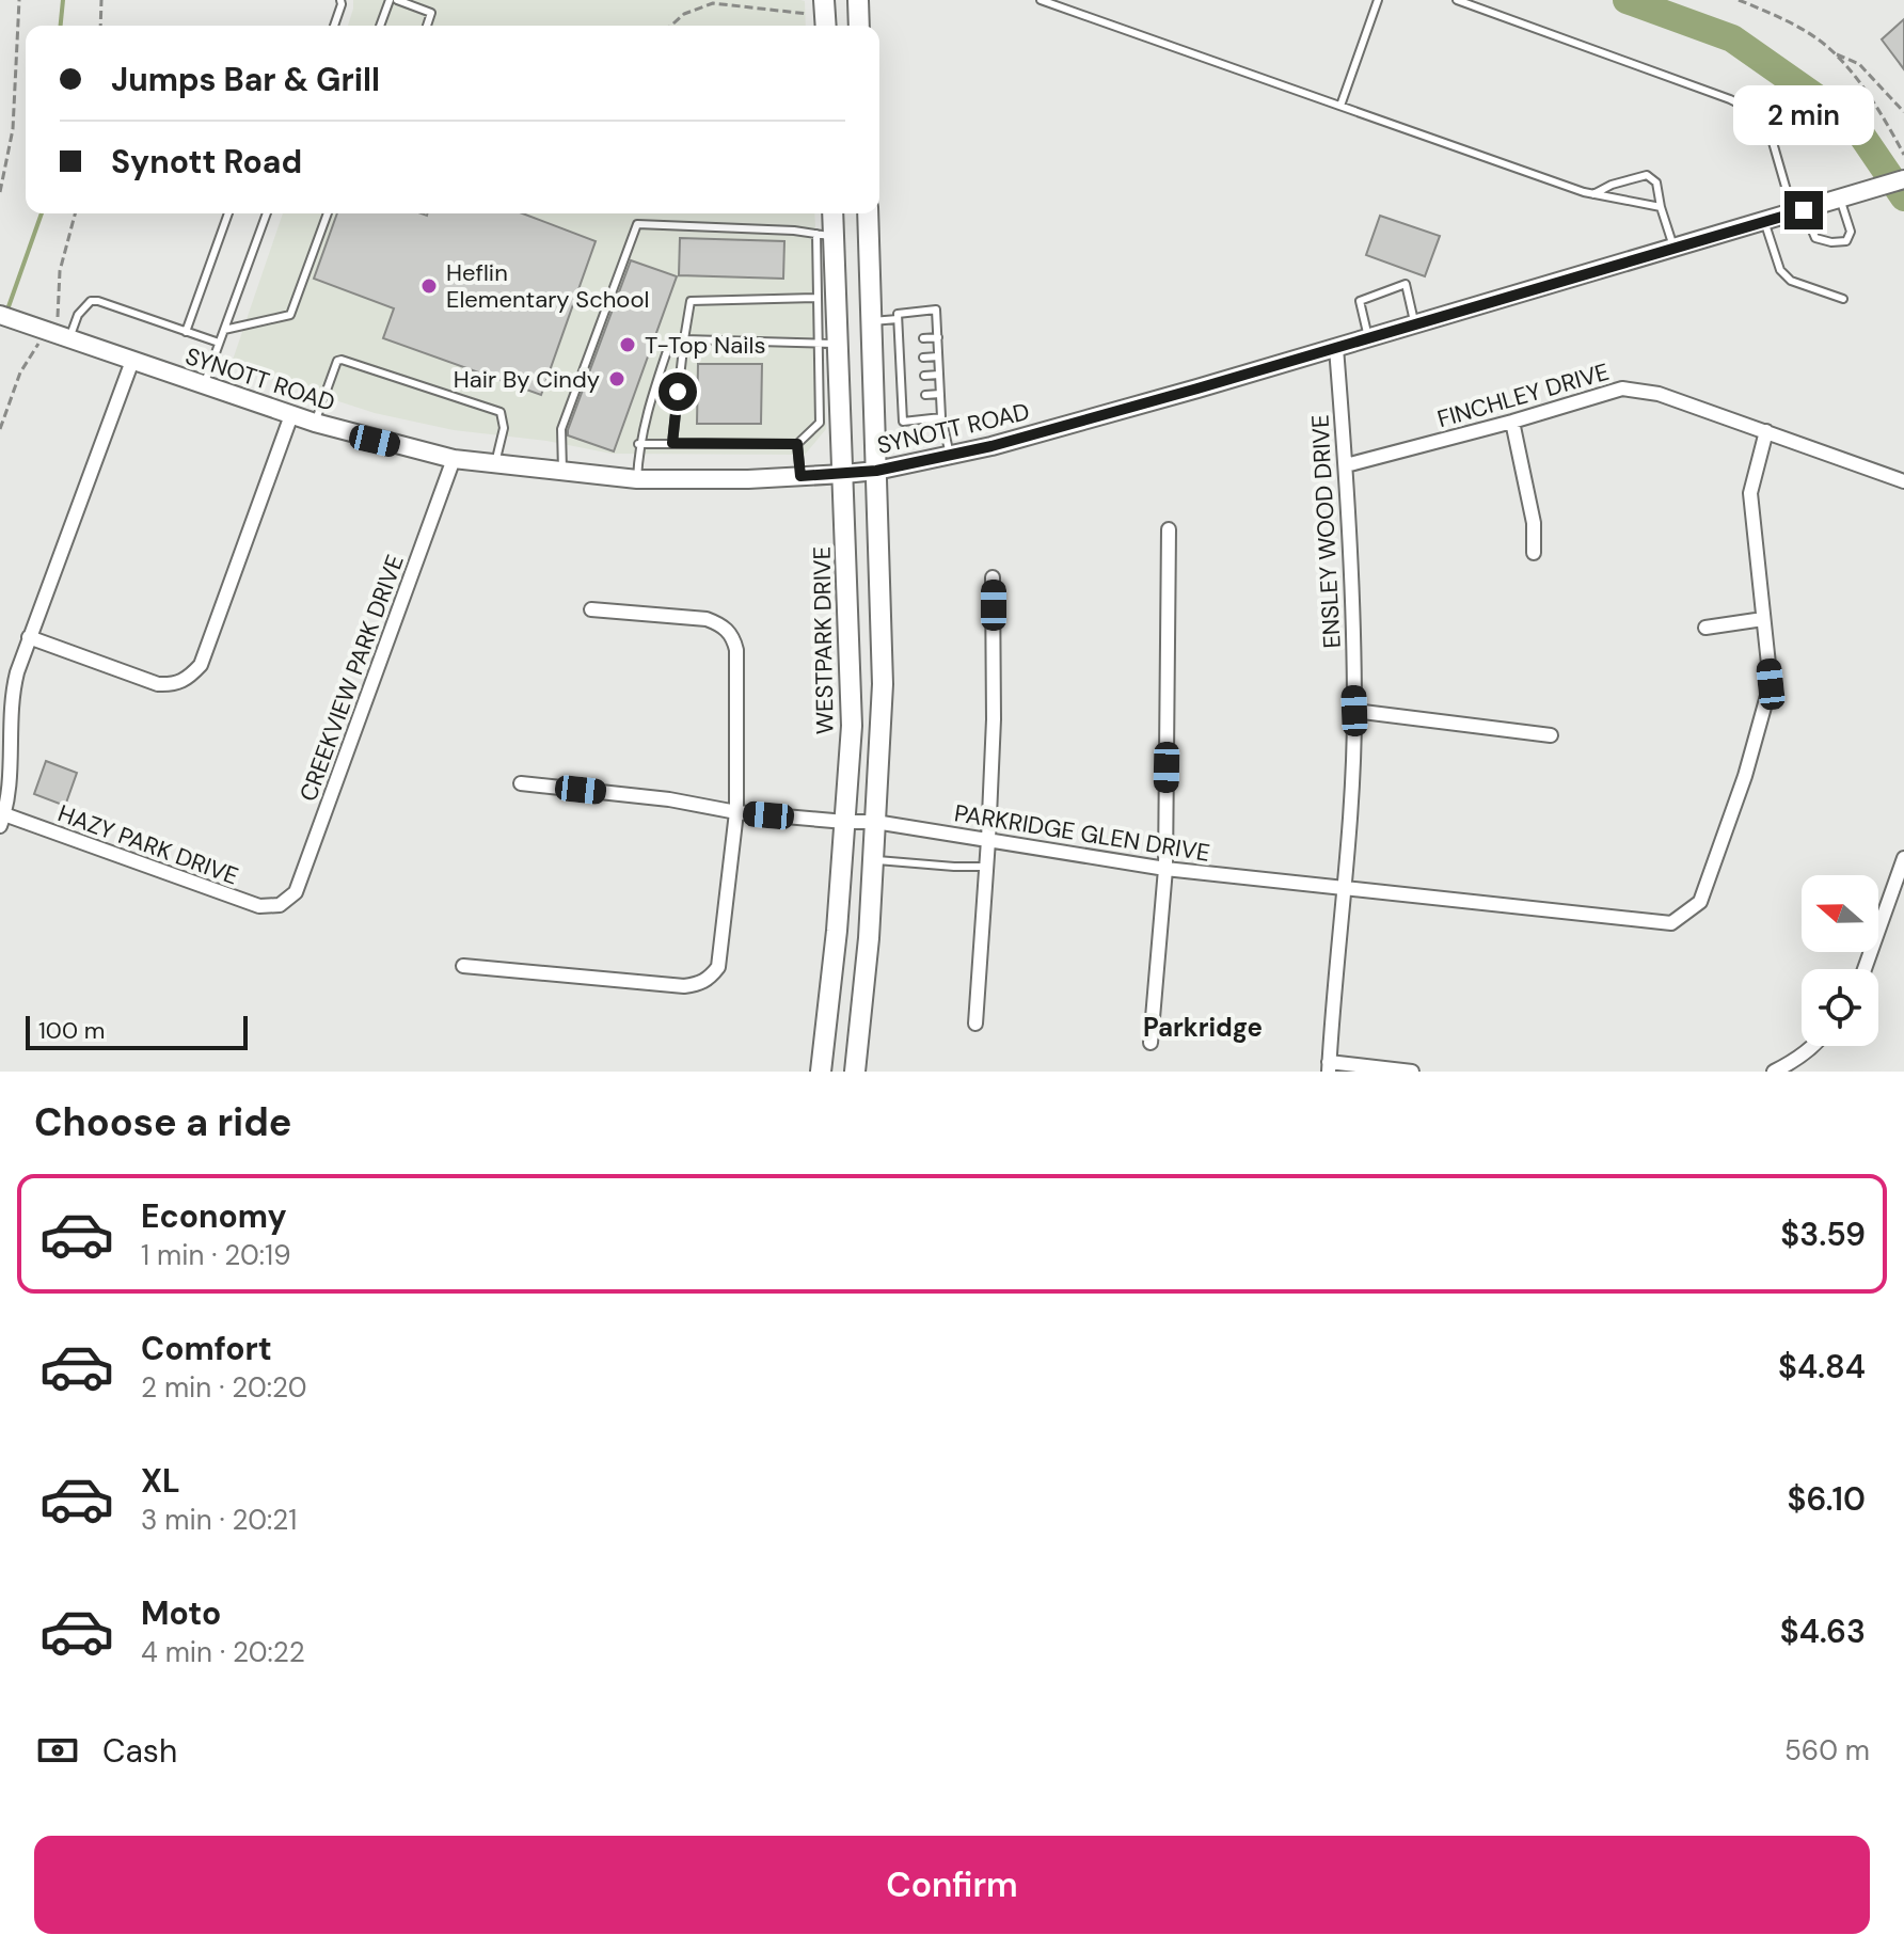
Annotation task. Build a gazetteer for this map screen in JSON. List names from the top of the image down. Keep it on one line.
{"streets":{"main road":["WESTPARK DRIVE"],"street":["SYNOTT ROAD","FINCHLEY DRIVE","ENSLEY WOOD DRIVE","CREEKVIEW PARK DRIVE","PARKRIDGE GLEN DRIVE","HAZY PARK DRIVE"]},"crossings":[["SYNOTT ROAD","ENSLEY WOOD DRIVE"],["SYNOTT ROAD","WESTPARK DRIVE"],["SYNOTT ROAD","CREEKVIEW PARK DRIVE"],["FINCHLEY DRIVE","ENSLEY WOOD DRIVE"],["FINCHLEY DRIVE","PARKRIDGE GLEN DRIVE"],["ENSLEY WOOD DRIVE","PARKRIDGE GLEN DRIVE"],["WESTPARK DRIVE","PARKRIDGE GLEN DRIVE"],["CREEKVIEW PARK DRIVE","HAZY PARK DRIVE"]],"districts":["Parkridge"],"places":["Heflin Elementary School","T-Top Nails","Hair By Cindy"],"scale_bar":"100 m","north":"left","page":{"banner":["Jumps Bar & Grill","Synott Road"],"bubble":"2 min","scale":"100 m","heading":"Choose a ride","list":[{"name":"Economy","note":"1 min · 20:19","value":"$3.59"},{"name":"Comfort","note":"2 min · 20:20","value":"$4.84"},{"name":"XL","note":"3 min · 20:21","value":"$6.10"},{"name":"Moto","note":"4 min · 20:22","value":"$4.63"}],"pay":["Cash","560 m"],"buttons":"Confirm"}}
